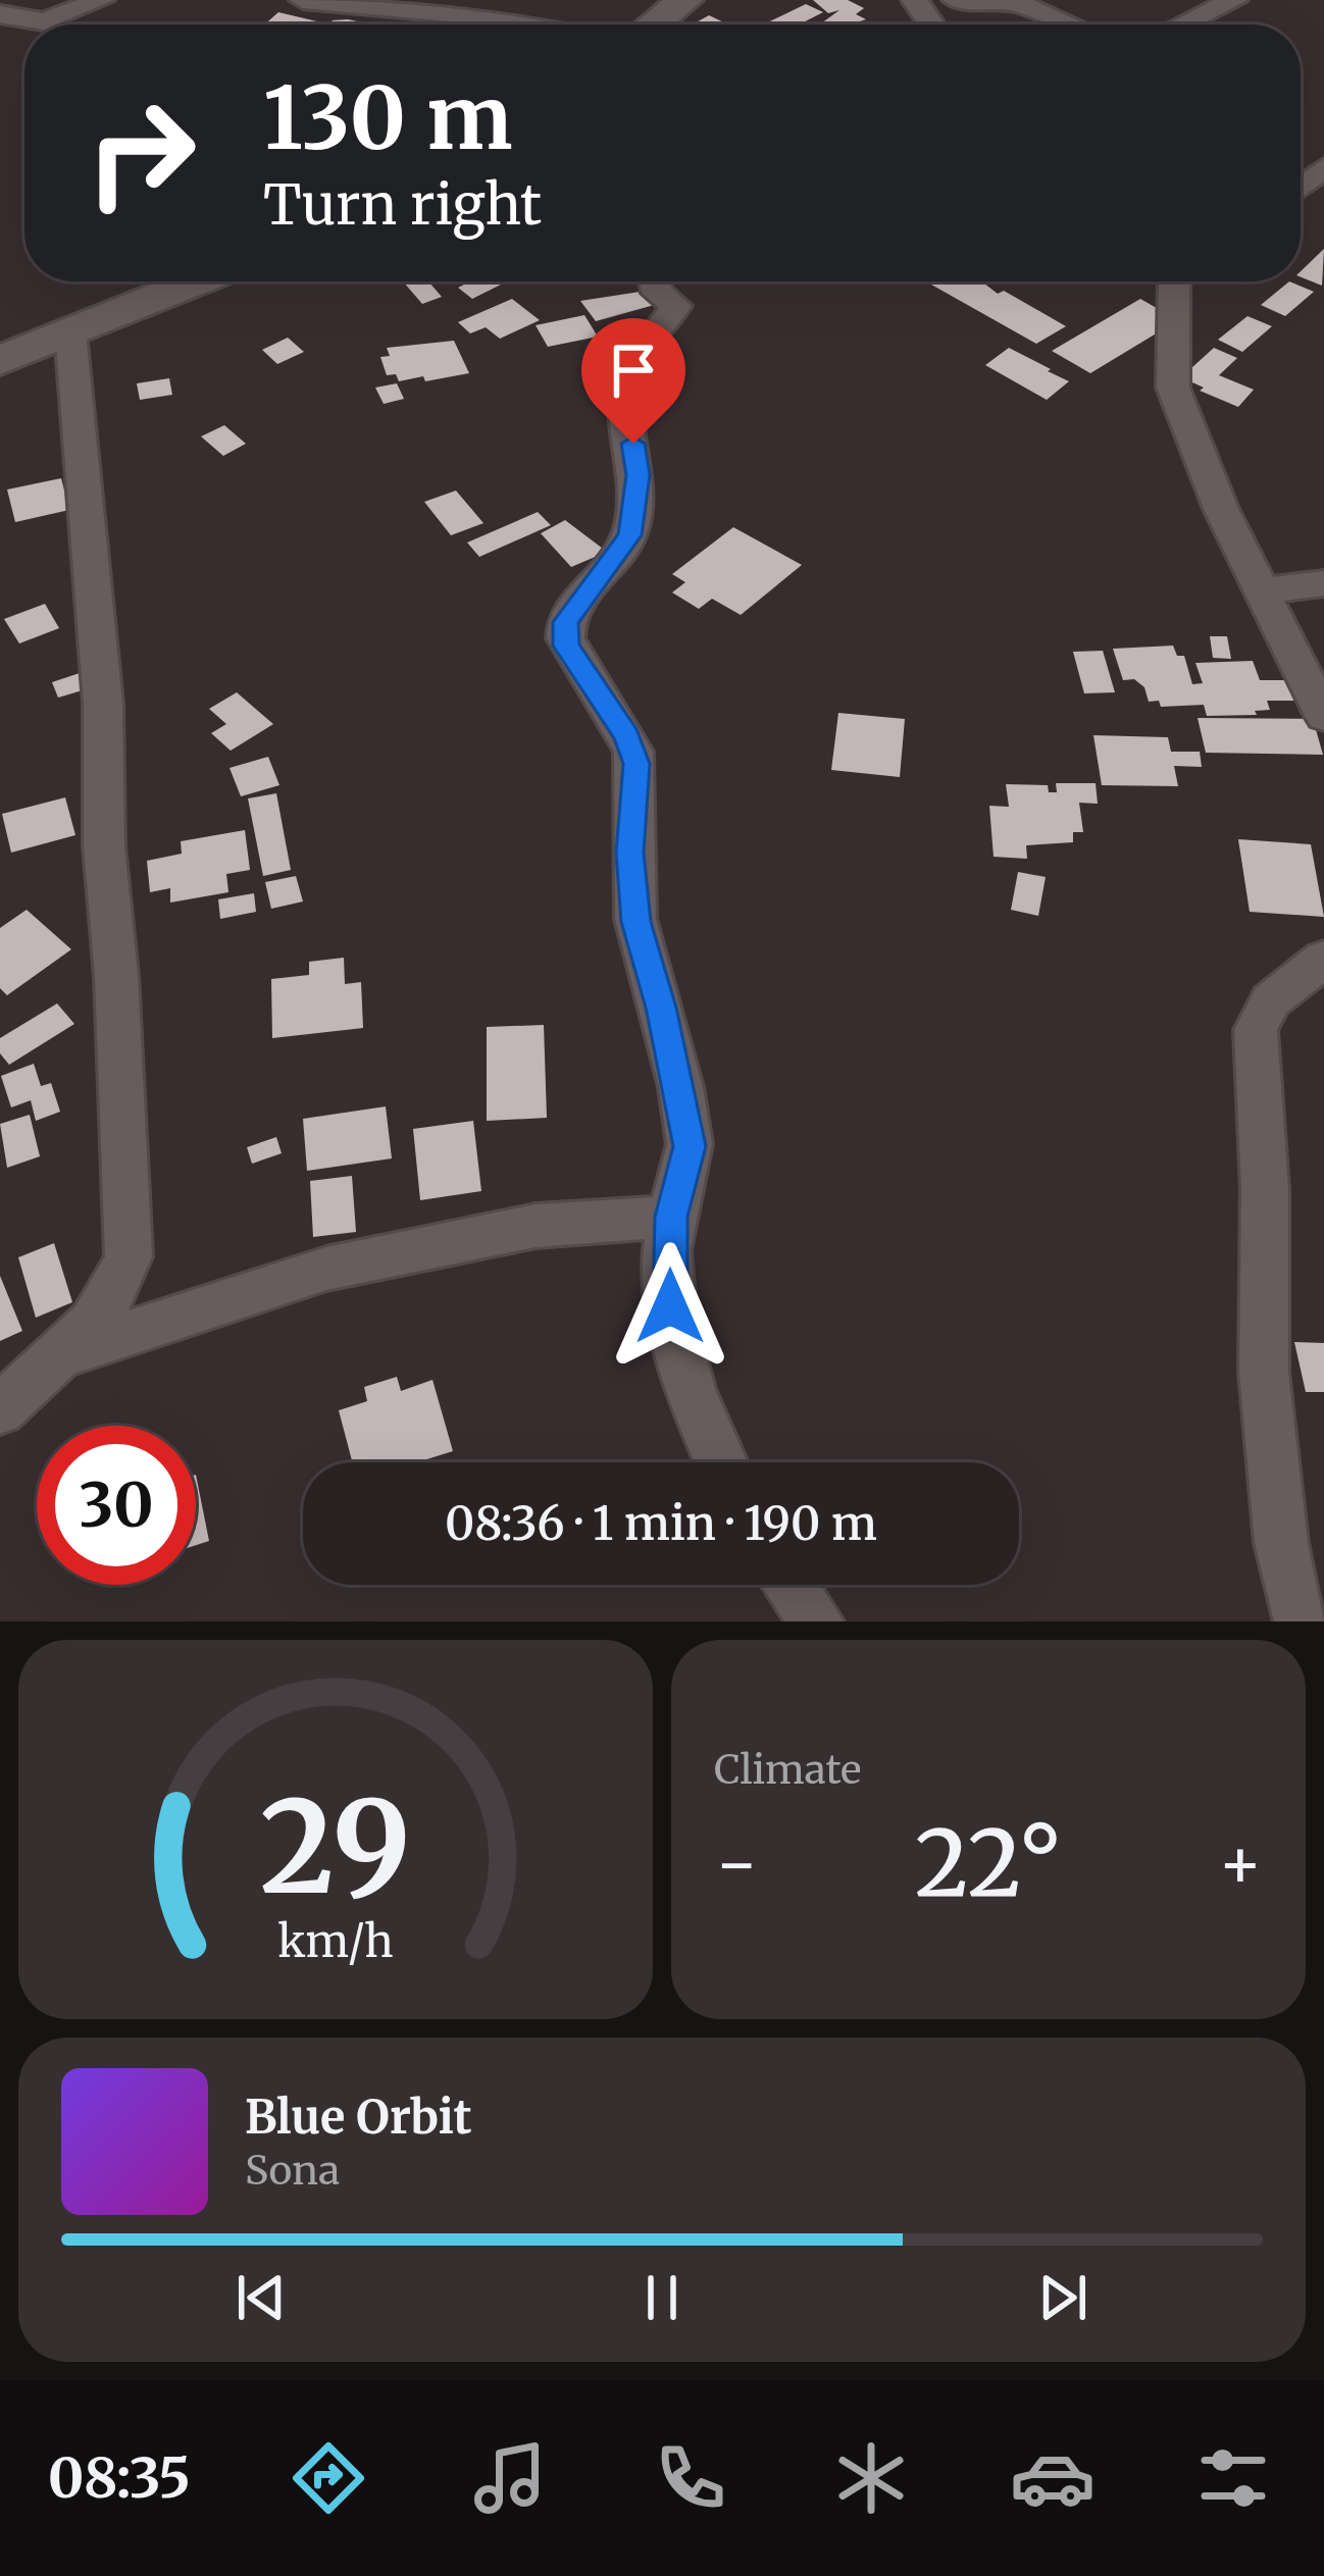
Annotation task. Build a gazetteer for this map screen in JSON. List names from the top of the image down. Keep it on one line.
{"page":{"turn":["130 m","Turn right"],"limit":"30","trip":"08:36 · 1 min · 190 m","tile":"Climate","heat":["−","22°","+"],"song":["Blue Orbit","Sona"],"tabs":"08:35","gauge":["29","km/h"]}}
